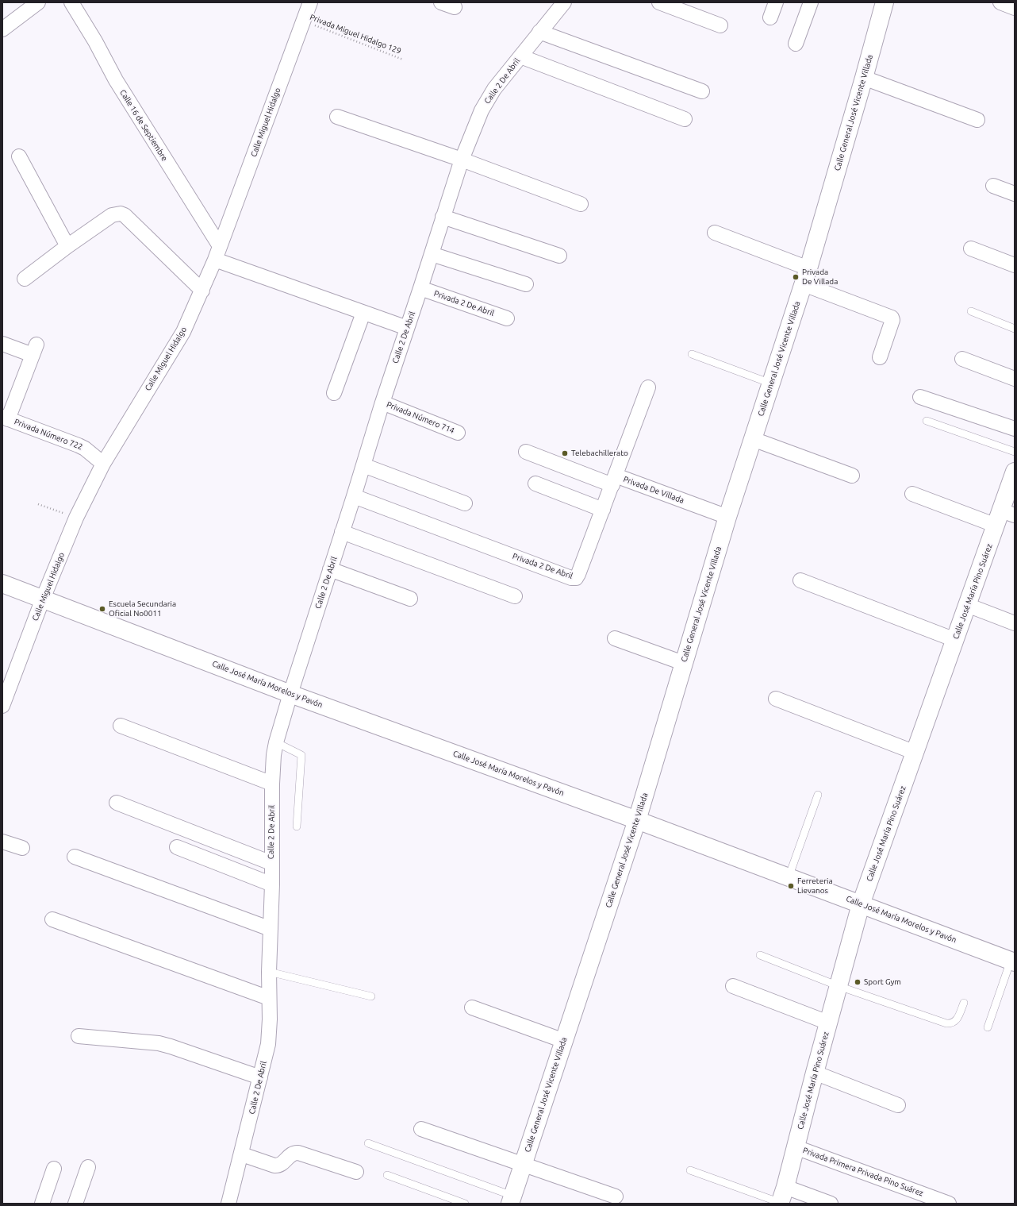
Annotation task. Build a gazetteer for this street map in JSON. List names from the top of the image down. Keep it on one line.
{"streets":{"main road":["Calle General José Vicente Villada","Calle José María Pino Suárez","Calle José María Morelos y Pavón"],"street":["Calle 2 De Abril","Calle Miguel Hidalgo","Calle 16 de Septiembre","Privada 2 De Abril","Privada Número 714","Privada Número 722","Privada De Villada","Privada Primera Privada Pino Suárez"],"path":["Privada Miguel Hidalgo 129"]},"crossings":[["Privada Miguel Hidalgo 129","Calle Miguel Hidalgo"],["Calle 2 De Abril","Privada 2 De Abril"],["Calle 2 De Abril","Privada Número 714"],["Calle 2 De Abril","Calle José María Morelos y Pavón"],["Calle General José Vicente Villada","Privada De Villada"],["Calle General José Vicente Villada","Calle José María Morelos y Pavón"],["Calle Miguel Hidalgo","Calle 16 de Septiembre"],["Calle Miguel Hidalgo","Privada Número 722"],["Calle Miguel Hidalgo","Calle José María Morelos y Pavón"],["Privada 2 De Abril","Privada De Villada"],["Calle José María Pino Suárez","Calle José María Morelos y Pavón"],["Calle José María Pino Suárez","Privada Primera Privada Pino Suárez"]],"places":["Privada De Villada","Telebachillerato","Escuela Secundaria Oficial No0011","Ferreteria Lievanos","Sport Gym"]}
